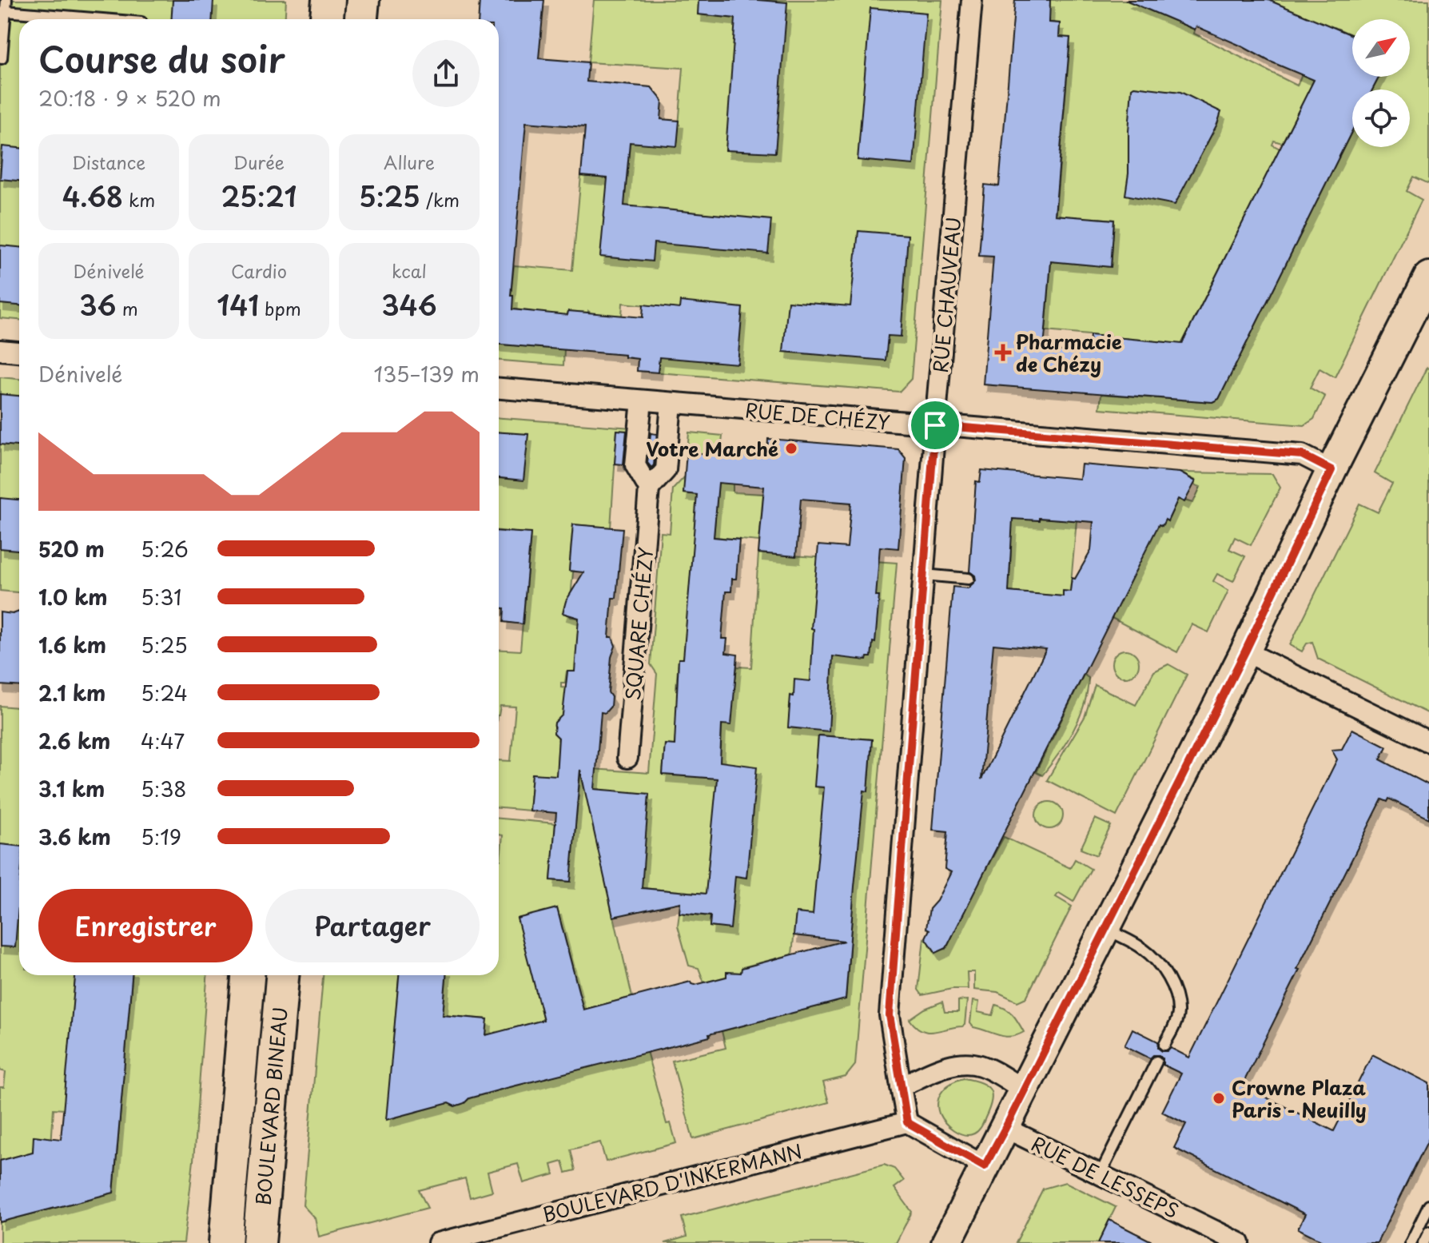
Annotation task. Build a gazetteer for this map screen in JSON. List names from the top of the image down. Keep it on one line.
{"streets":{"main road":["BOULEVARD BINEAU"],"street":["RUE CHAUVEAU","RUE DE CHÉZY","SQUARE CHÉZY","RUE DE LESSEPS","BOULEVARD D'INKERMANN"]},"crossings":[["RUE CHAUVEAU","RUE DE CHÉZY"],["RUE CHAUVEAU","BOULEVARD D'INKERMANN"]],"places":{"health":["Pharmacie de Chézy"],"other":["Votre Marché","Crowne Plaza Paris - Neuilly"]},"north":"top right","page":{"heading":["Course du soir","20:18 · 9 × 520 m"],"stats":[["Distance","4.68 km"],["Durée","25:21"],["Allure","5:25 /km"],["Dénivelé","36 m"],["Cardio","141 bpm"],["kcal","346"]],"chart":["Dénivelé","135–139 m"],"list":[{"name":"520 m","note":"5:26"},{"name":"1.0 km","note":"5:31"},{"name":"1.6 km","note":"5:25"},{"name":"2.1 km","note":"5:24"},{"name":"2.6 km","note":"4:47"},{"name":"3.1 km","note":"5:38"},{"name":"3.6 km","note":"5:19"}],"buttons":["Enregistrer","Partager"]}}
